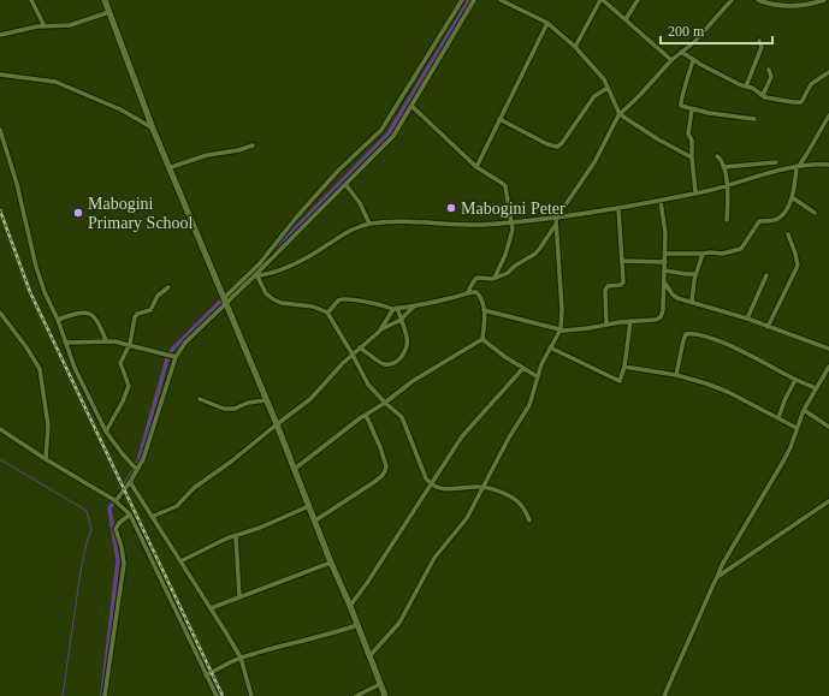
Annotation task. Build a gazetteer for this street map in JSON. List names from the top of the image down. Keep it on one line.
{"places":["Mabogini Peter","Mabogini Primary School"],"scale_bar":"200 m"}
